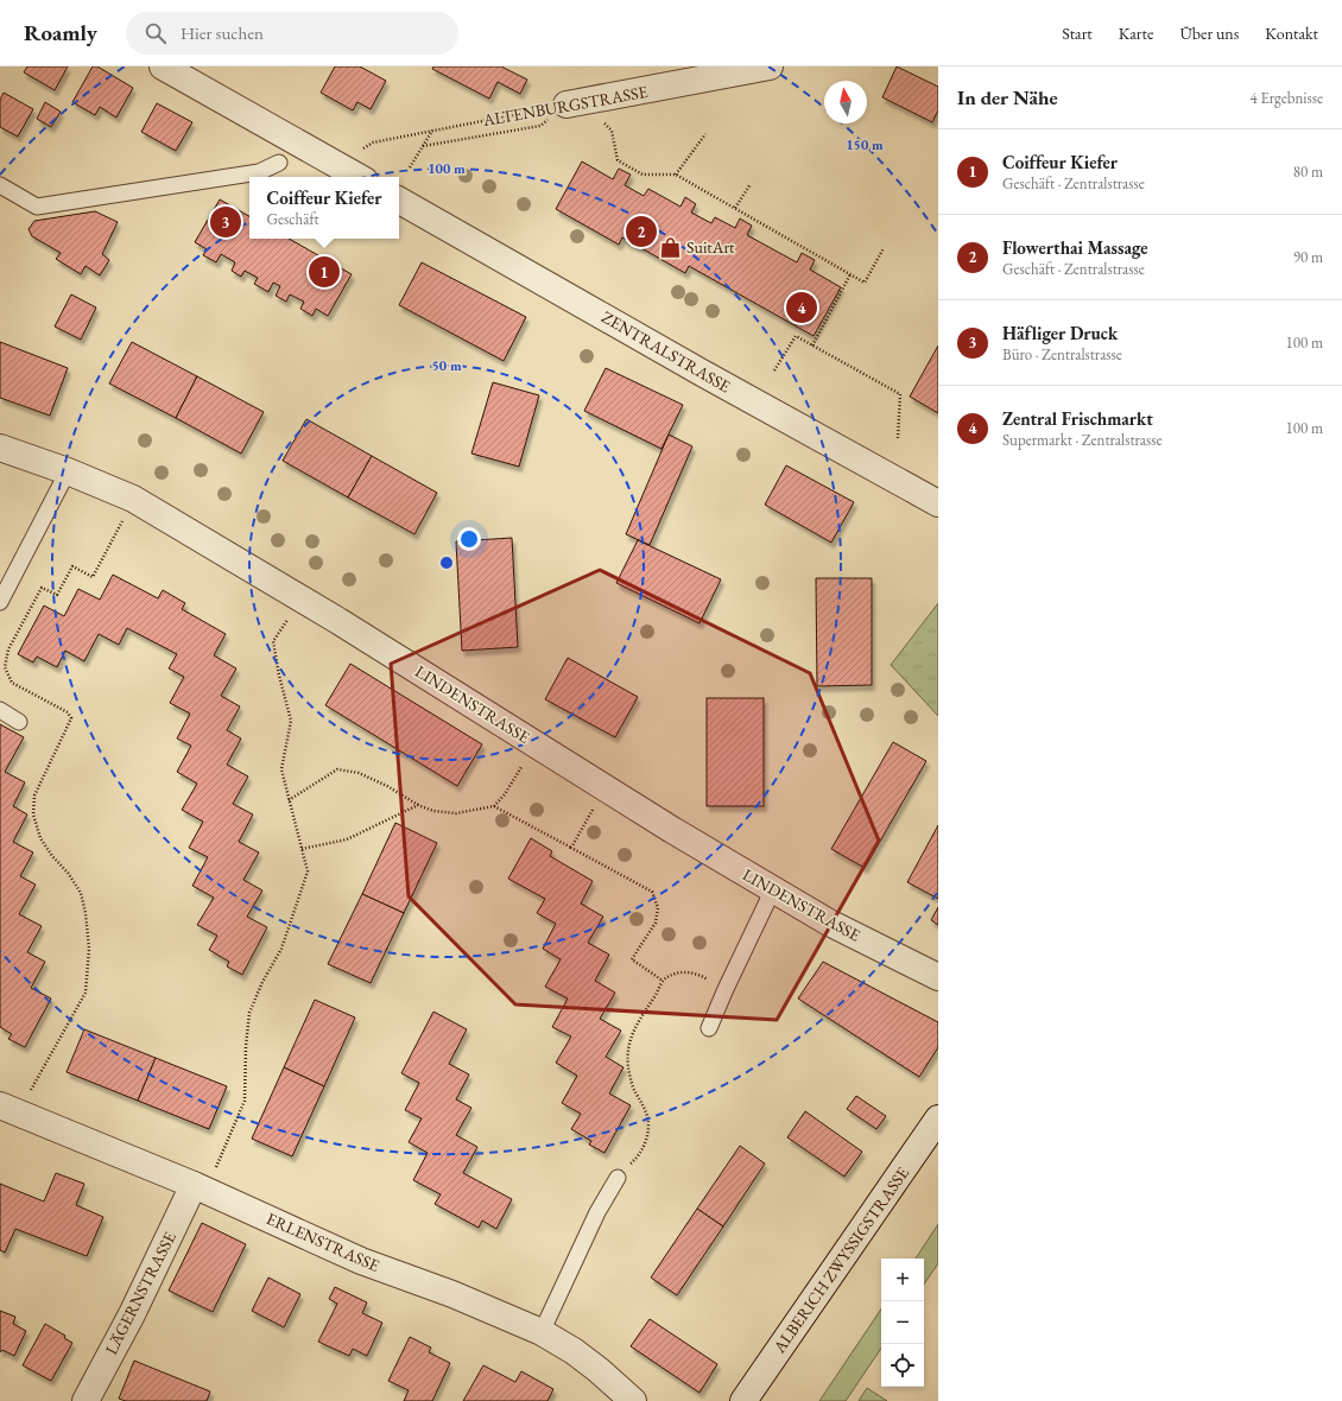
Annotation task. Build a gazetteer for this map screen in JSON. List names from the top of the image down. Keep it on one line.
{"streets":{"street":["ALTENBURGSTRASSE","ZENTRALSTRASSE","LINDENSTRASSE","ERLENSTRASSE","ALBERICH ZWYSSIGSTRASSE","LÄGERNSTRASSE"]},"crossings":[["ERLENSTRASSE","LÄGERNSTRASSE"]],"places":{"shop":["SuitArt"]},"north":"top","page":{"header":"Roamly","search":"Hier suchen","nav":["Start","Karte","Über uns","Kontakt"],"heading":["In der Nähe","4 Ergebnisse"],"list":[{"mark":"1","name":"Coiffeur Kiefer","note":"Geschäft · Zentralstrasse","value":"80 m"},{"mark":"2","name":"Flowerthai Massage","note":"Geschäft · Zentralstrasse","value":"90 m"},{"mark":"3","name":"Häfliger Druck","note":"Büro · Zentralstrasse","value":"100 m"},{"mark":"4","name":"Zentral Frischmarkt","note":"Supermarkt · Zentralstrasse","value":"100 m"}],"popup":["Coiffeur Kiefer","Geschäft"],"pins":["3","2","1","4"],"map_buttons":["+","−"]},"rings":["150 m","100 m","50 m"]}
